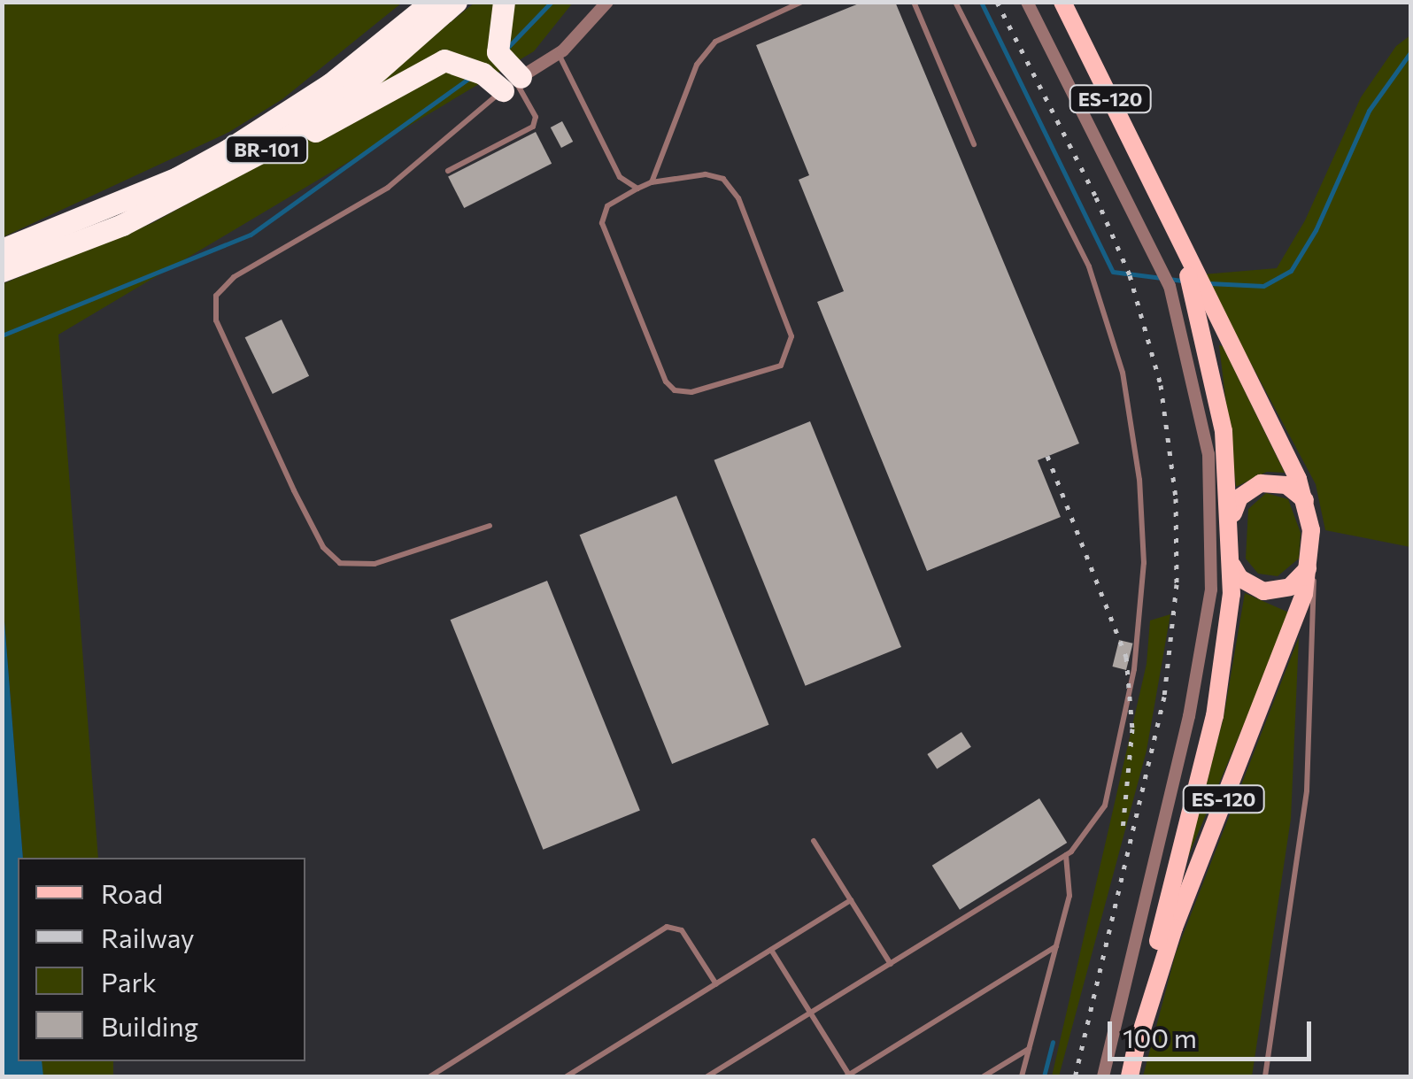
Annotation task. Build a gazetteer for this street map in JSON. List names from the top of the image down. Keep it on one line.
{"streets":{"highway":["BR-101"],"main road":["ES-120"]},"legend":["Road","Railway","Park","Building"],"scale_bar":"100 m"}
